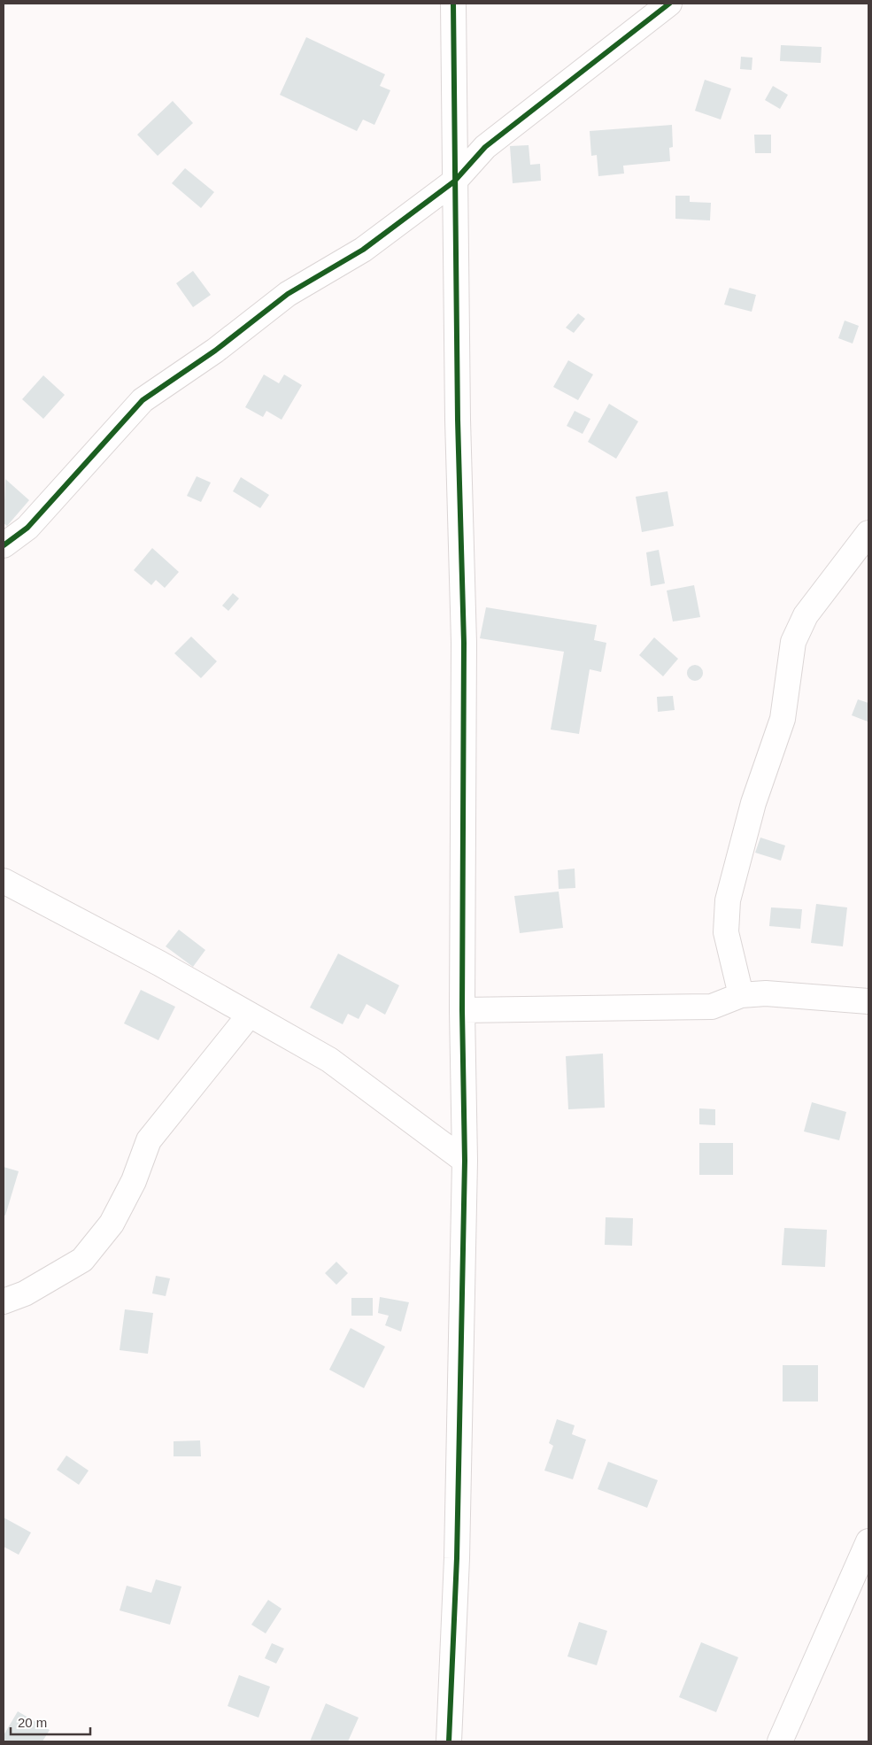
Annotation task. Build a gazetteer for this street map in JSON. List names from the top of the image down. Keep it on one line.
{"scale_bar":"20 m"}
